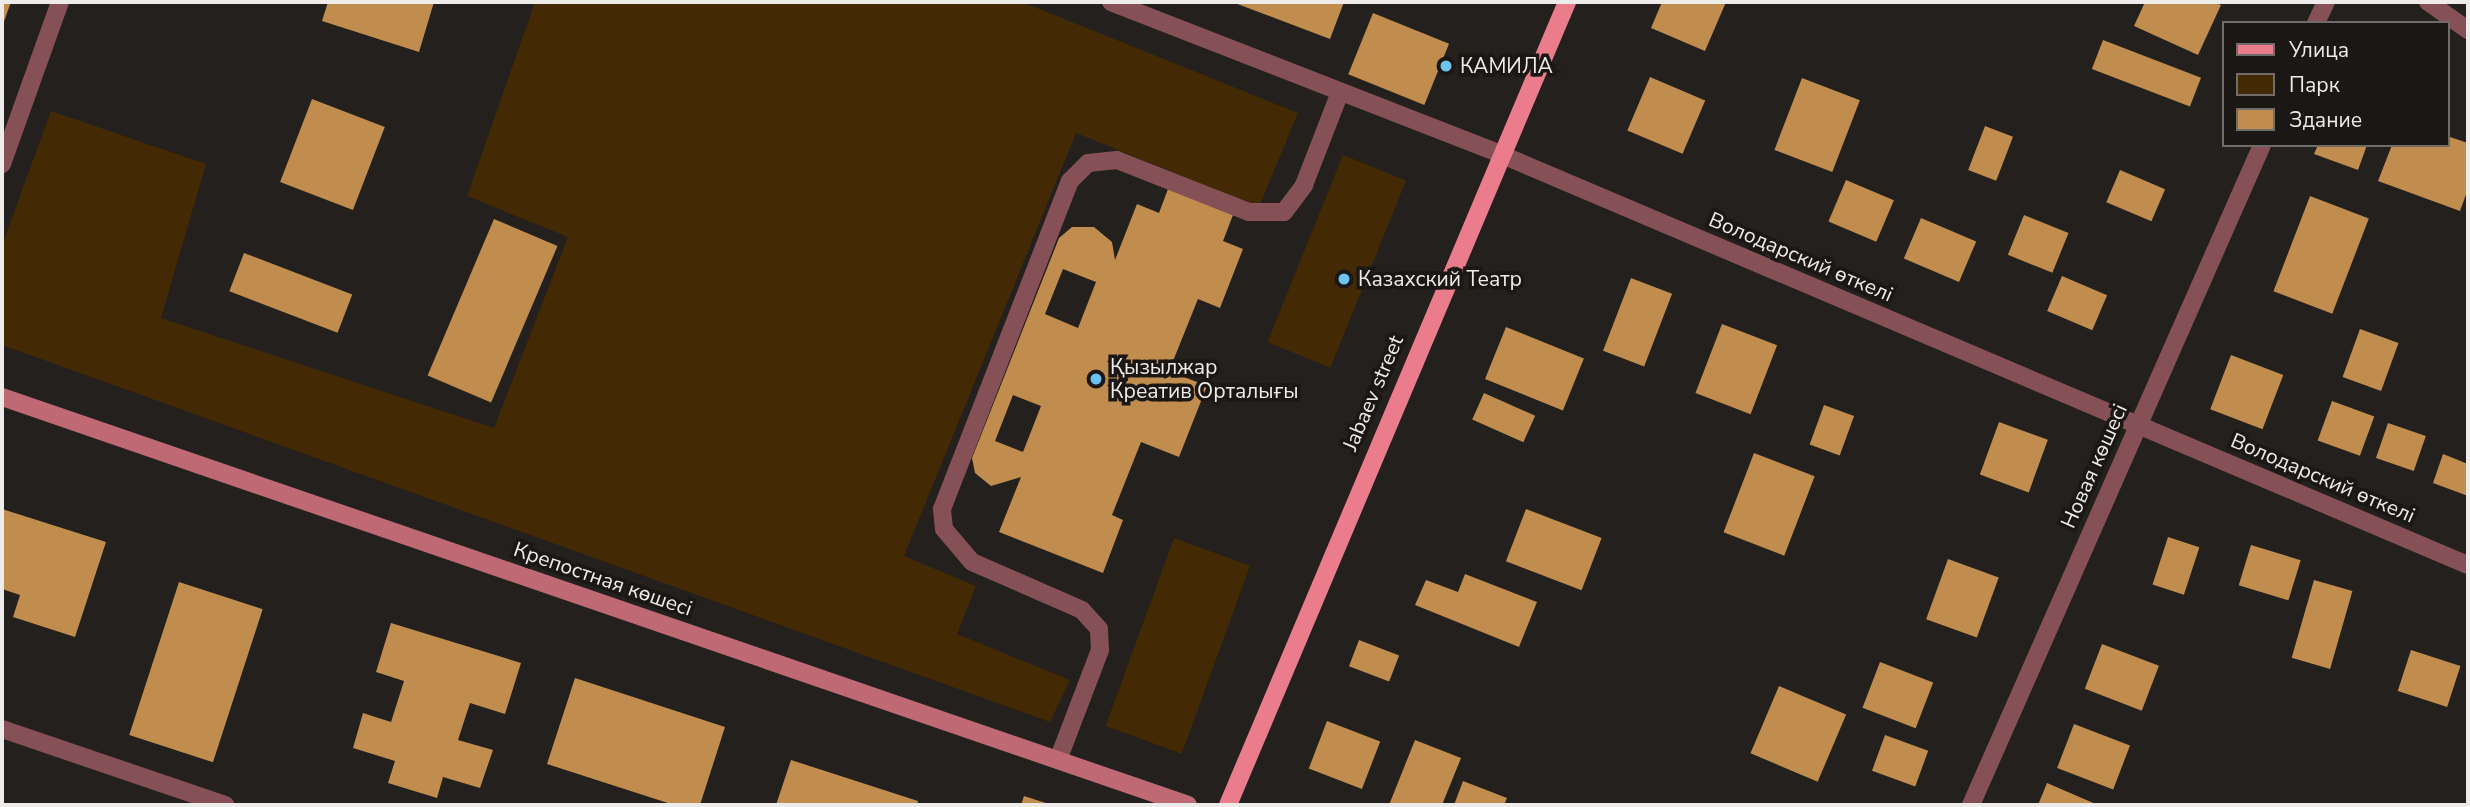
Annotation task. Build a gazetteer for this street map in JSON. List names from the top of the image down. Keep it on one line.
{"streets":{"main road":["Jabaev street"],"street":["Володарский өткелі","Новая көшесі","Крепостная көшесі"]},"crossings":[["Володарский өткелі","Jabaev street"],["Володарский өткелі","Новая көшесі"]],"places":["КАМИЛА","Казахский Театр","Қызылжар Креатив Орталығы"],"legend":["Улица","Парк","Здание"]}
